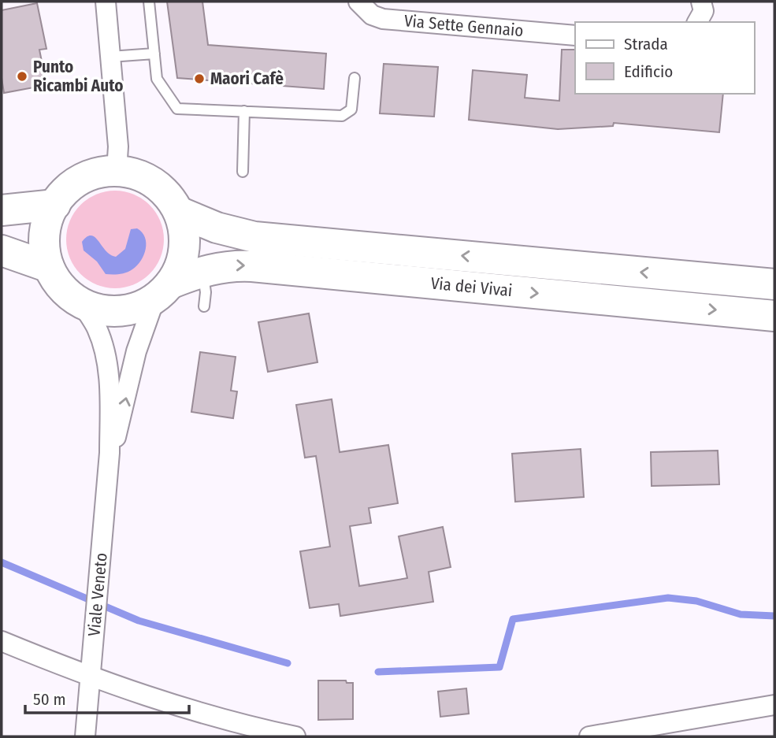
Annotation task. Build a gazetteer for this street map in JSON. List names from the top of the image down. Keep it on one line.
{"streets":{"main road":["Via dei Vivai"],"street":["Via Sette Gennaio","Viale Veneto"]},"crossings":[["Via dei Vivai","Viale Veneto"]],"places":["Punto Ricambi Auto","Maori Cafè"],"legend":["Strada","Edificio"],"scale_bar":"50 m"}
